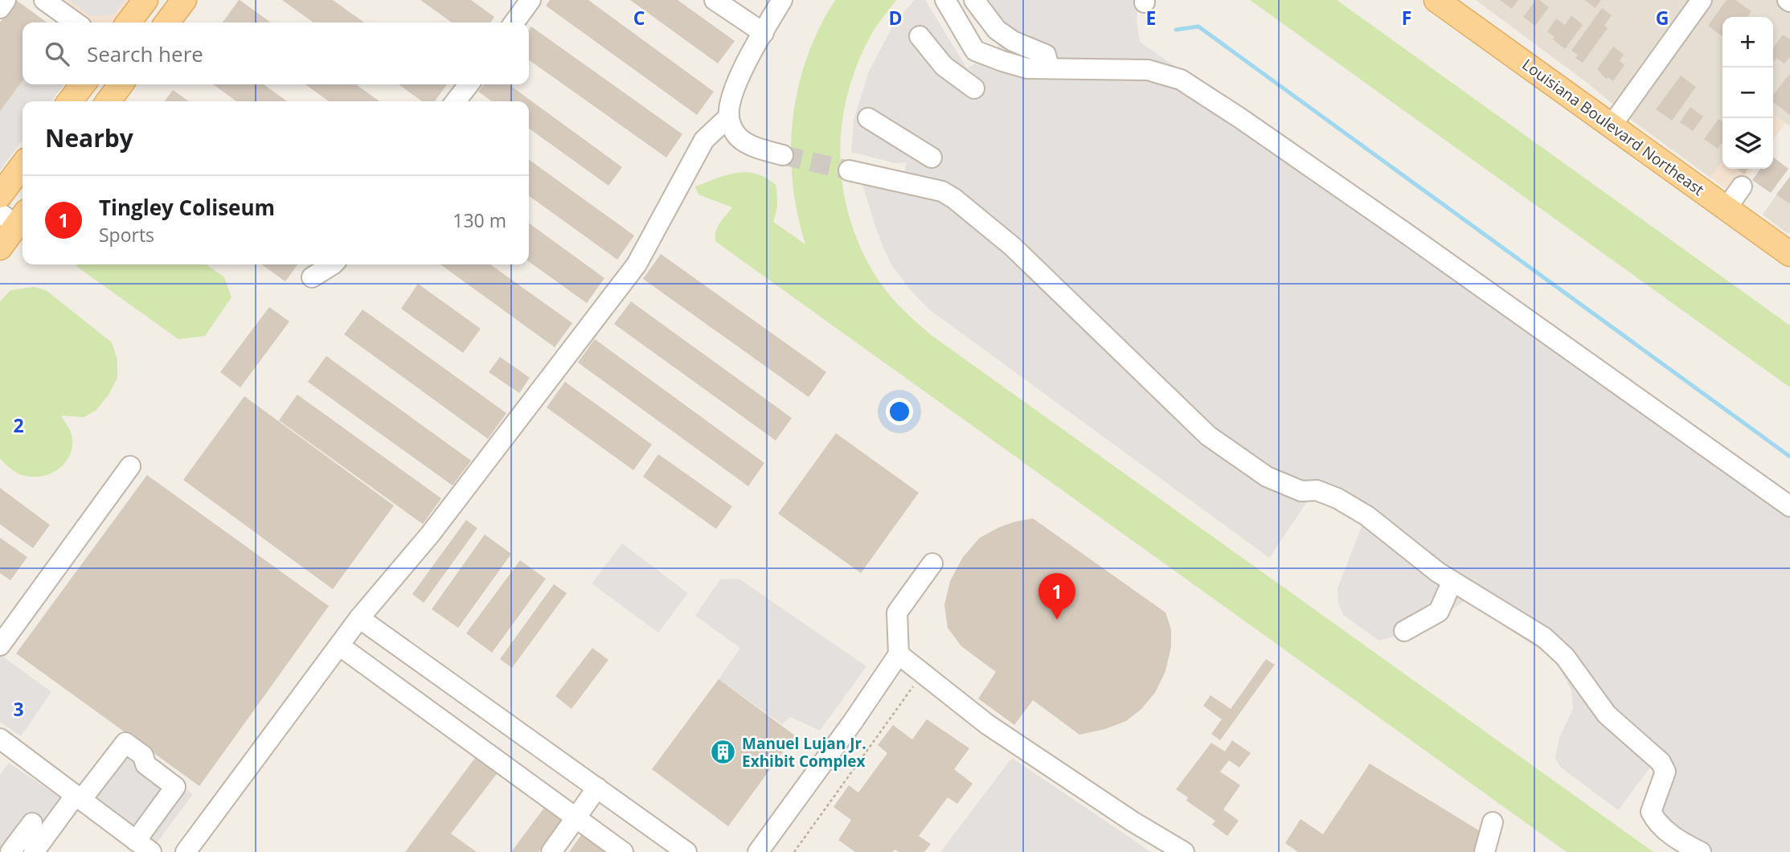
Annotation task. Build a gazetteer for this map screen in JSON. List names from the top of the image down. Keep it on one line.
{"streets":{"main road":["Louisiana Boulevard Northeast"]},"places":{"building":["Manuel Lujan Jr. Exhibit Complex"]},"page":{"map_buttons":["+","−"],"search":"Search here","heading":"Nearby","list":[{"mark":"1","name":"Tingley Coliseum","note":"Sports","value":"130 m"}],"pins":"1"},"grid":{"columns":["C","D","E","F","G"],"rows":["2","3"]}}
